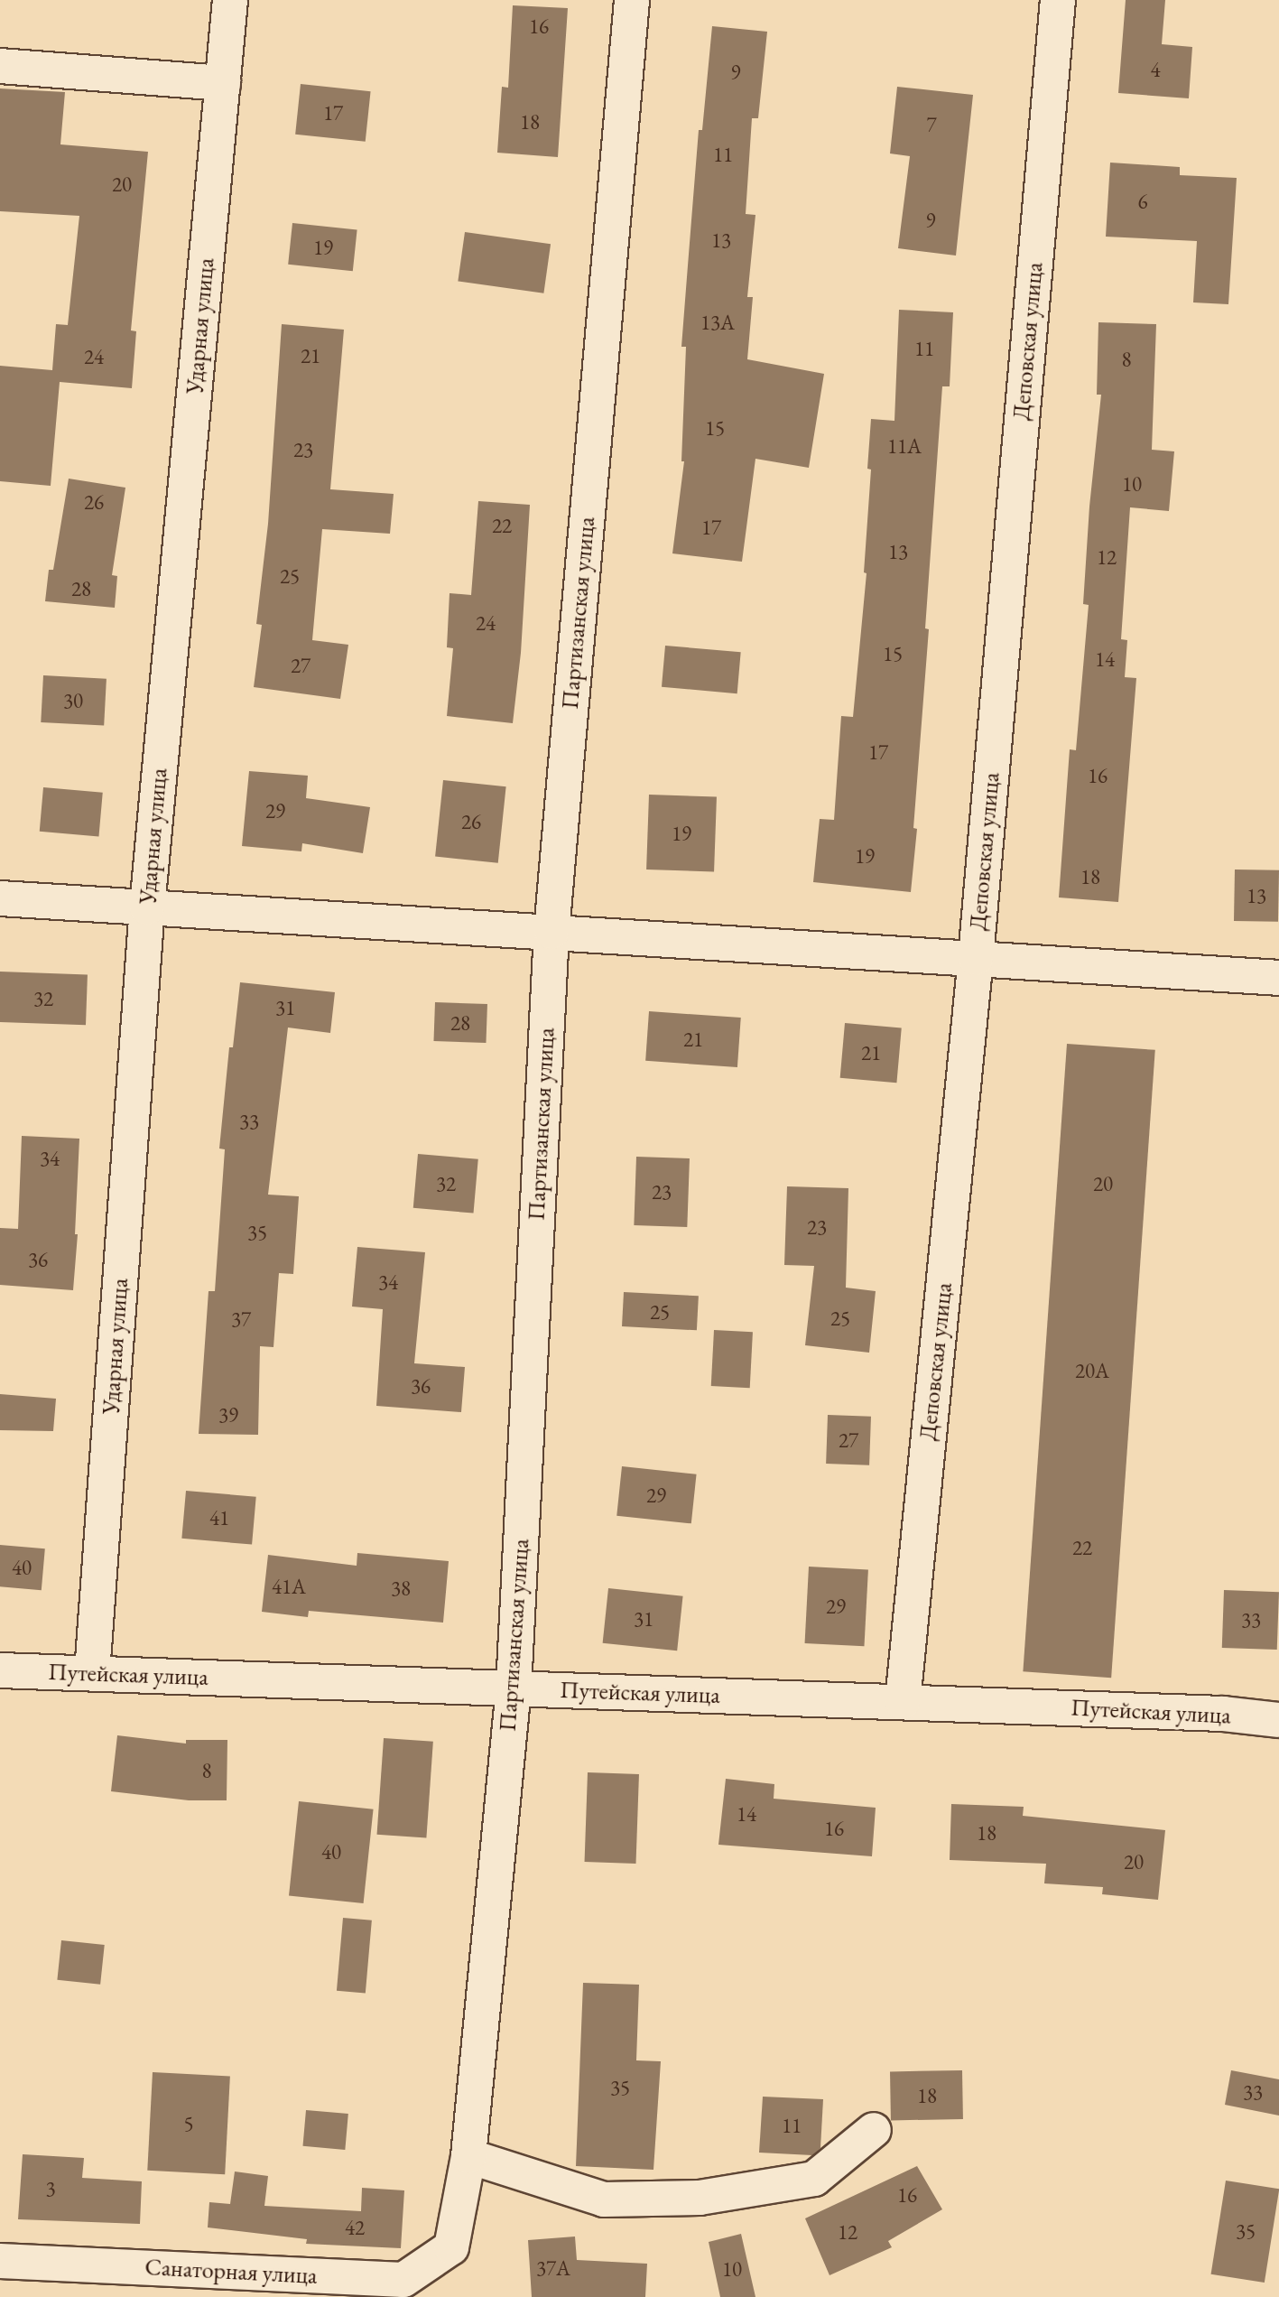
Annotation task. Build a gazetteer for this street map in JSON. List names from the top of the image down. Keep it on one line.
{"streets":{"street":["Ударная улица","Деповская улица","Партизанская улица","Путейская улица","Санаторная улица"]},"crossings":[["Ударная улица","Путейская улица"],["Деповская улица","Путейская улица"],["Партизанская улица","Путейская улица"],["Партизанская улица","Санаторная улица"]],"house_numbers":["16","4","9","17","18","7","11","20","6","9","13","19","13А","11","21","24","8","15","11А","23","10","26","22","17","13","12","25","28","24","15","14","27","30","17","16","29","26","19","19","18","13","32","31","28","21","21","33","34","32","20","23","23","35","36","34","25","25","37","20А","36","39","27","29","41","22","40","41А","38","29","31","33","8","14","16","18","40","20","35","33","18","5","11","3","16","42","35","12","37А","10"]}
